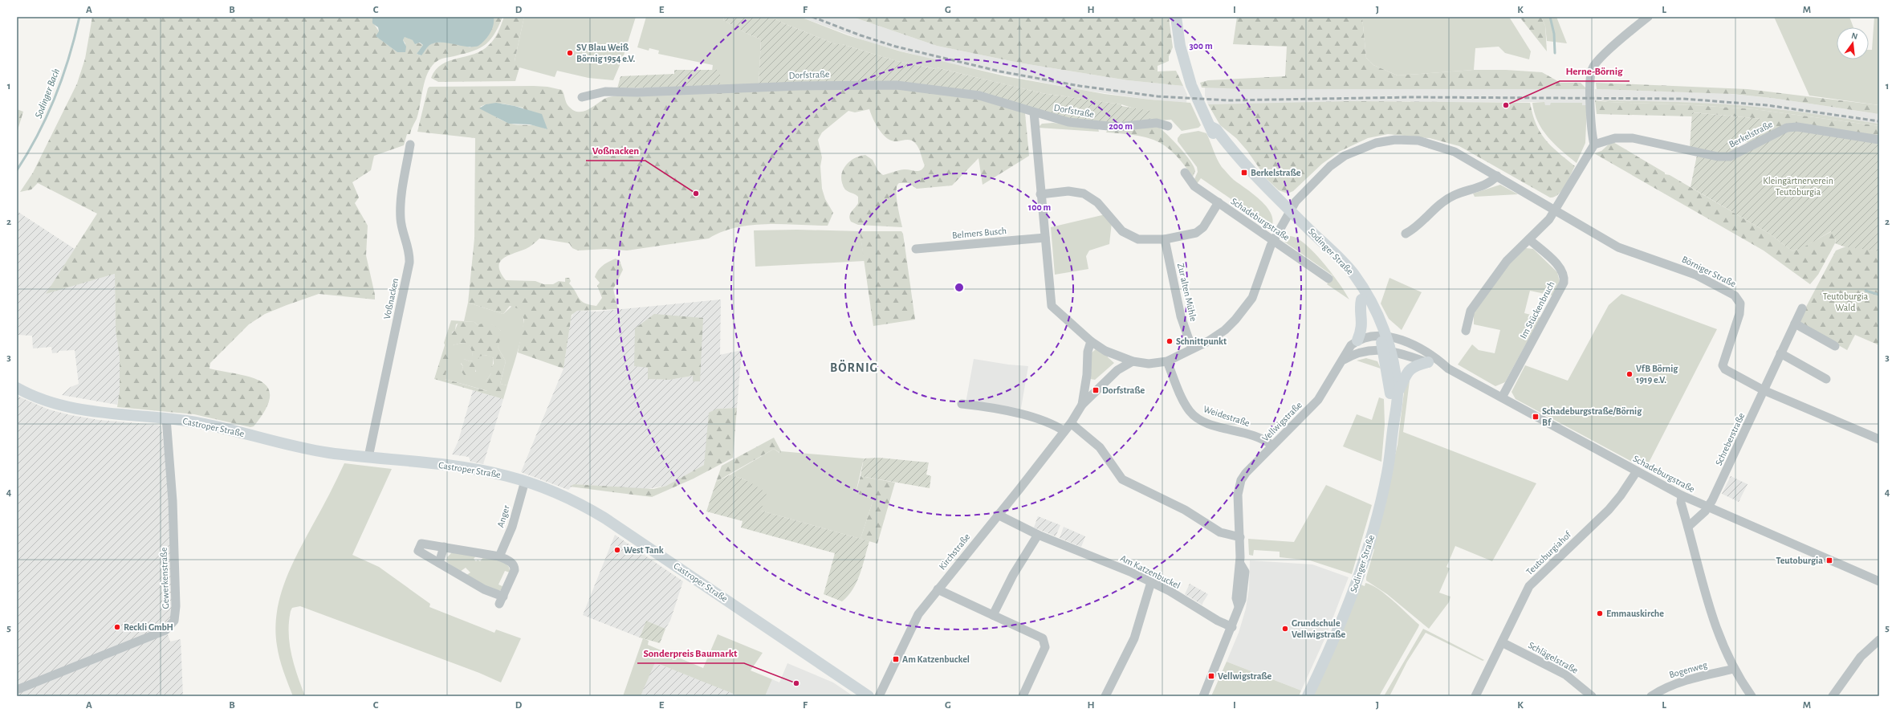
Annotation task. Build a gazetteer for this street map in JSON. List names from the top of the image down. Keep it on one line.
{"streets":{"main road":["Sodinger Straße","Castroper Straße"],"street":["Dorfstraße","Berkelstraße","Schadeburgstraße","Belmers Busch","Börniger Straße","Zur alten Mühle","Voßnacken","Im Stückenbruch","Weidestraße","Vellwigstraße","Schreberstraße","Anger","Kirchstraße","Teutoburgiahof","Am Katzenbuckel","Gewerkenstraße","Schlägelstraße","Bogenweg"]},"crossings":[["Schadeburgstraße","Sodinger Straße"],["Schadeburgstraße","Im Stückenbruch"],["Schadeburgstraße","Vellwigstraße"],["Schadeburgstraße","Schreberstraße"],["Schadeburgstraße","Teutoburgiahof"],["Sodinger Straße","Vellwigstraße"],["Börniger Straße","Schreberstraße"],["Voßnacken","Castroper Straße"],["Weidestraße","Vellwigstraße"],["Vellwigstraße","Am Katzenbuckel"],["Castroper Straße","Anger"],["Castroper Straße","Gewerkenstraße"],["Kirchstraße","Am Katzenbuckel"],["Teutoburgiahof","Schlägelstraße"]],"districts":["BÖRNIG"],"water":["Sodinger Bach"],"parks":["Kleingärtnerverein Teutoburgia","Teutoburgia Wald"],"places":{"other":["SV Blau Weiß Börnig 1954 e.V.","Herne-Börnig","Voßnacken","Schnittpunkt","VfB Börnig 1919 e.V.","West Tank","Emmauskirche","Reckli GmbH","Grundschule Vellwigstraße","Sonderpreis Baumarkt"],"transit":["Berkelstraße","Dorfstraße","Schadeburgstraße/Börnig Bf","Teutoburgia","Am Katzenbuckel","Vellwigstraße"]},"north":"top","grid":{"columns":["A","B","C","D","E","F","G","H","I","J","K","L","M"],"rows":["1","2","3","4","5"]},"rings":["300 m","200 m","100 m"]}
